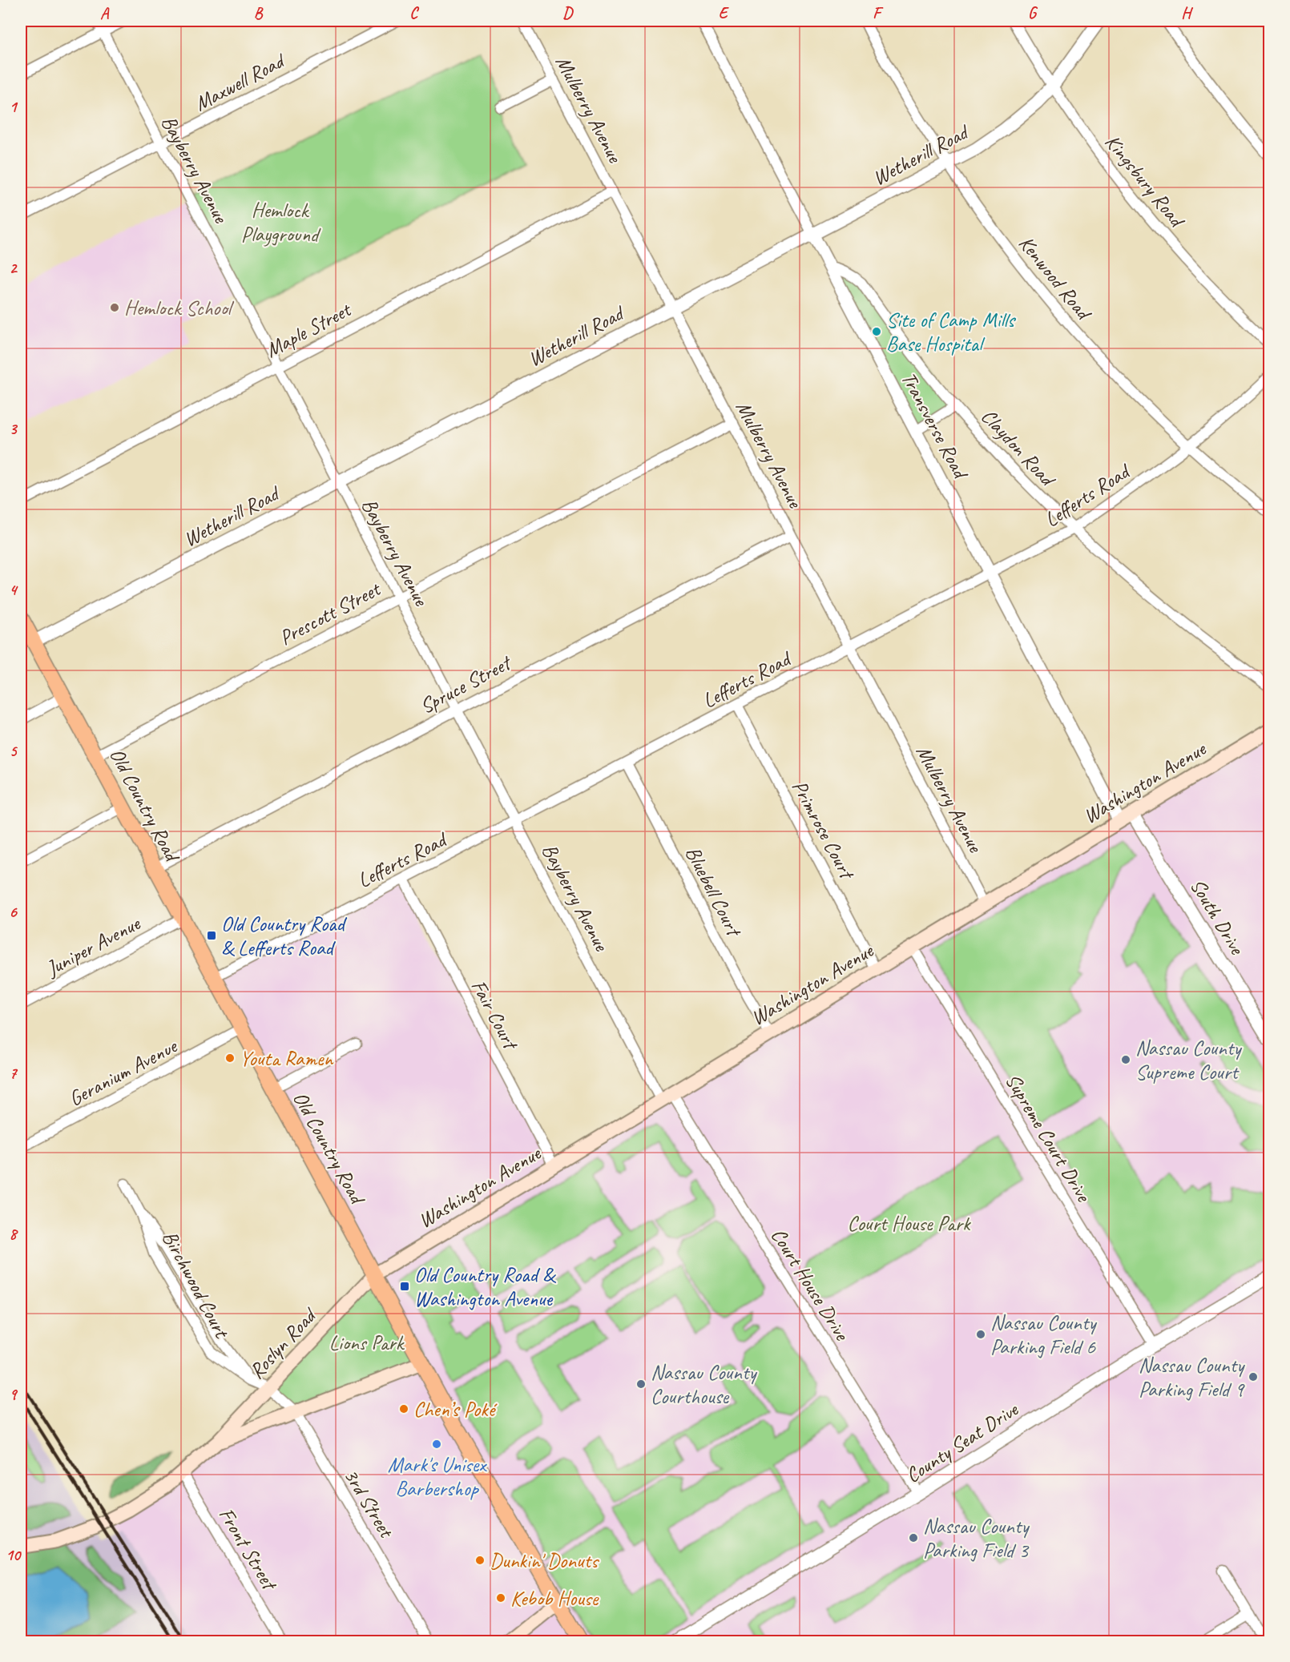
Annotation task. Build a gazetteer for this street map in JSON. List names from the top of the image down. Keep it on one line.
{"streets":{"main road":["Washington Avenue","Old Country Road","Roslyn Road"],"street":["Maxwell Road","Mulberry Avenue","Wetherill Road","Bayberry Avenue","Kingsbury Road","Kenwood Road","Maple Street","Transverse Road","Claydon Road","Lefferts Road","Prescott Street","Spruce Street","Primrose Court","Bluebell Court","South Drive","Juniper Avenue","Fair Court","Geranium Avenue","Supreme Court Drive","Birchwood Court","Court House Drive","County Seat Drive","3rd Street","Front Street"]},"crossings":[["Maxwell Road","Bayberry Avenue"],["Mulberry Avenue","Wetherill Road"],["Mulberry Avenue","Maple Street"],["Mulberry Avenue","Lefferts Road"],["Mulberry Avenue","Prescott Street"],["Mulberry Avenue","Spruce Street"],["Mulberry Avenue","Washington Avenue"],["Wetherill Road","Bayberry Avenue"],["Wetherill Road","Kingsbury Road"],["Wetherill Road","Kenwood Road"],["Wetherill Road","Transverse Road"],["Wetherill Road","Old Country Road"],["Bayberry Avenue","Maple Street"],["Bayberry Avenue","Lefferts Road"],["Bayberry Avenue","Prescott Street"],["Bayberry Avenue","Spruce Street"],["Bayberry Avenue","Washington Avenue"],["Bayberry Avenue","Court House Drive"],["Kenwood Road","Lefferts Road"],["Transverse Road","Claydon Road"],["Transverse Road","Lefferts Road"],["Transverse Road","Washington Avenue"],["Claydon Road","Lefferts Road"],["Lefferts Road","Old Country Road"],["Lefferts Road","Primrose Court"],["Lefferts Road","Bluebell Court"],["Lefferts Road","Fair Court"],["Prescott Street","Old Country Road"],["Spruce Street","Old Country Road"],["Washington Avenue","Old Country Road"],["Washington Avenue","Primrose Court"],["Washington Avenue","Bluebell Court"],["Washington Avenue","South Drive"],["Washington Avenue","Fair Court"],["Washington Avenue","Supreme Court Drive"],["Washington Avenue","Court House Drive"],["Washington Avenue","Roslyn Road"],["Old Country Road","Juniper Avenue"],["Old Country Road","Geranium Avenue"],["Old Country Road","Roslyn Road"],["Supreme Court Drive","County Seat Drive"],["Birchwood Court","Roslyn Road"],["Birchwood Court","3rd Street"],["Court House Drive","County Seat Drive"],["Roslyn Road","3rd Street"],["Roslyn Road","Front Street"]],"parks":["Hemlock Playground","Court House Park","Lions Park"],"places":{"other":["Hemlock School","Site of Camp Mills Base Hospital","Youta Ramen","Nassau County Supreme Court","Nassau County Parking Field 6","Nassau County Parking Field 9","Nassau County Courthouse","Chen’s Poké","Mark's Unisex Barbershop","Nassau County Parking Field 3","Dunkin' Donuts","Kebob House"],"transit":["Old Country Road & Lefferts Road","Old Country Road & Washington Avenue"]},"grid":{"columns":["A","B","C","D","E","F","G","H"],"rows":["1","2","3","4","5","6","7","8","9","10"]}}
